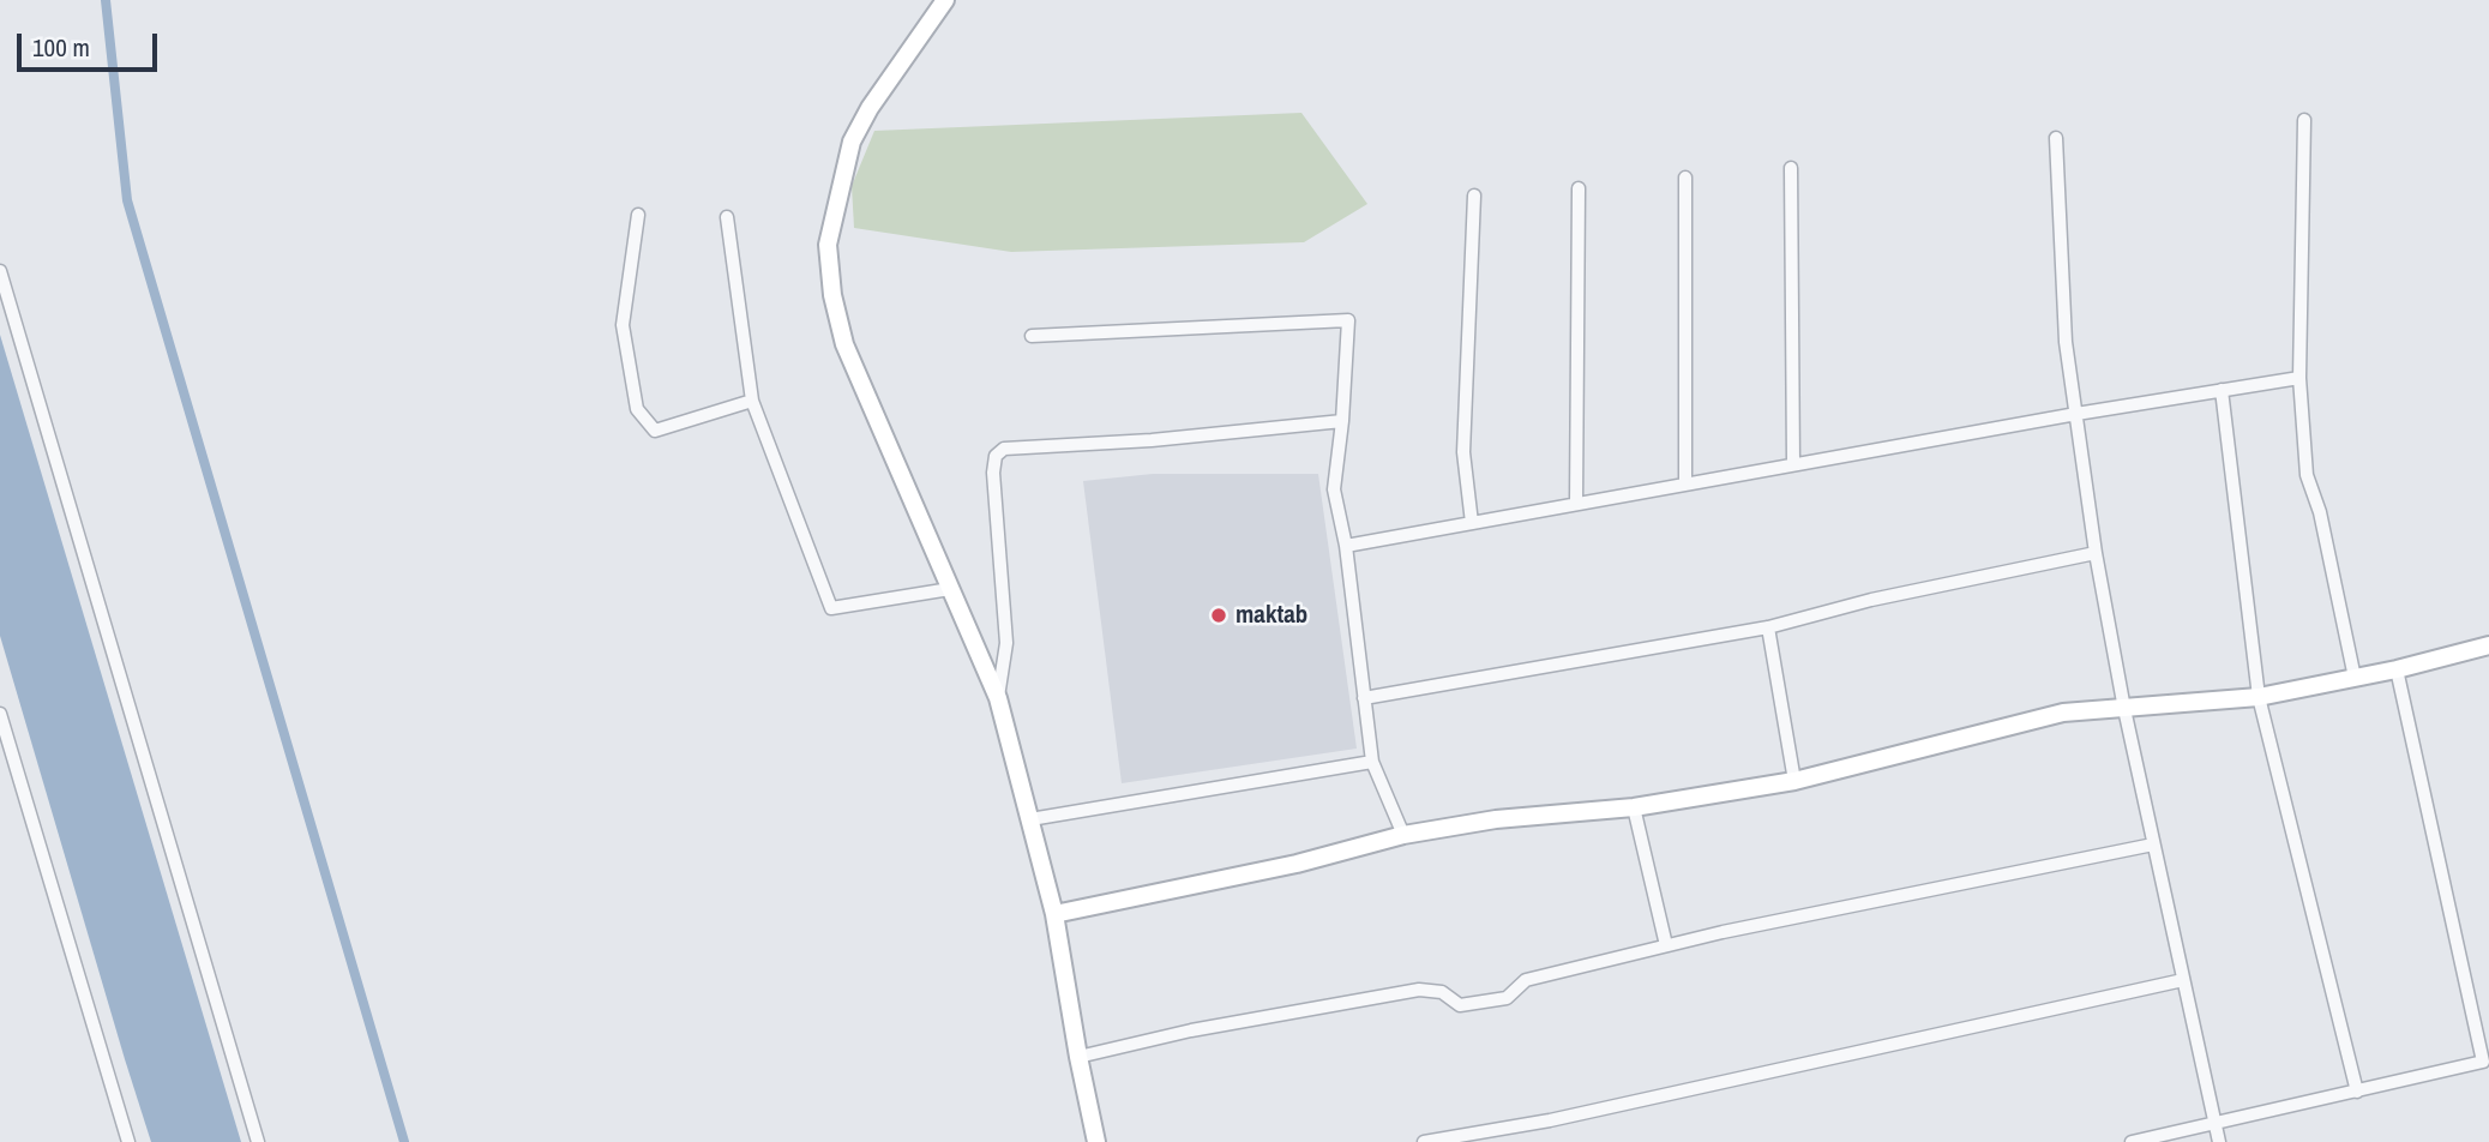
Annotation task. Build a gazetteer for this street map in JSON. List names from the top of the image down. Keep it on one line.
{"places":["maktab"],"scale_bar":"100 m"}
